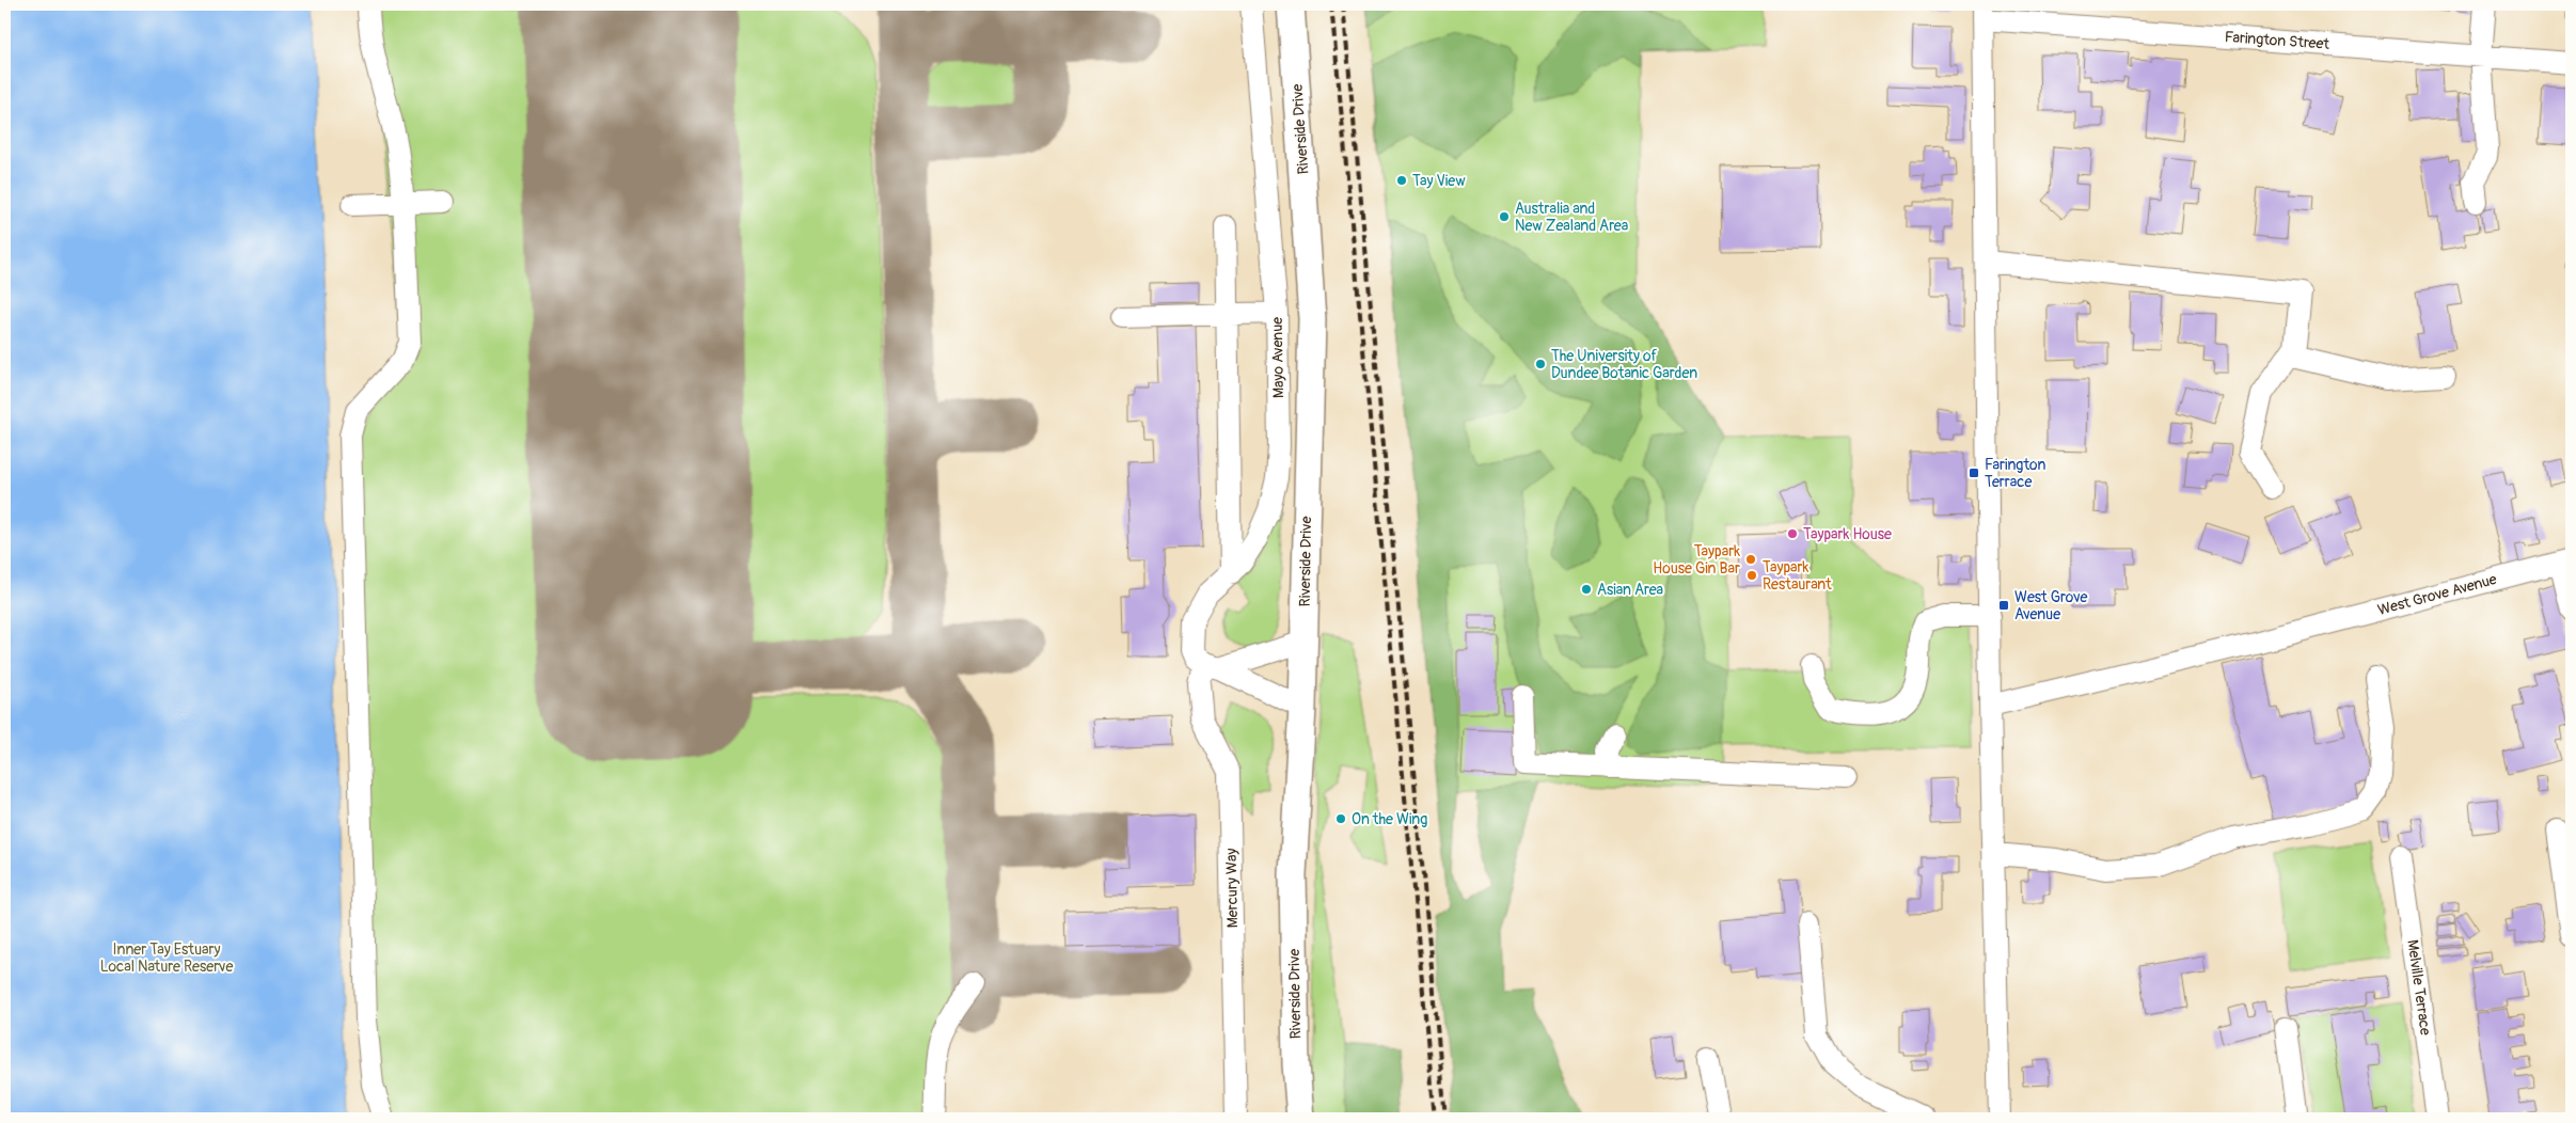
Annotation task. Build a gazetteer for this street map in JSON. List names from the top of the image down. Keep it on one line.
{"streets":{"main road":["Riverside Drive"],"street":["Farington Street","Mayo Avenue","West Grove Avenue","Mercury Way","Melville Terrace"]},"crossings":[["Mayo Avenue","Mercury Way"]],"parks":["Inner Tay Estuary Local Nature Reserve"],"places":{"other":["Tay View","Australia and New Zealand Area","The University of Dundee Botanic Garden","Taypark House","Taypark House Gin Bar","Taypark Restaurant","Asian Area","On the Wing"],"transit":["Farington Terrace","West Grove Avenue"]}}
